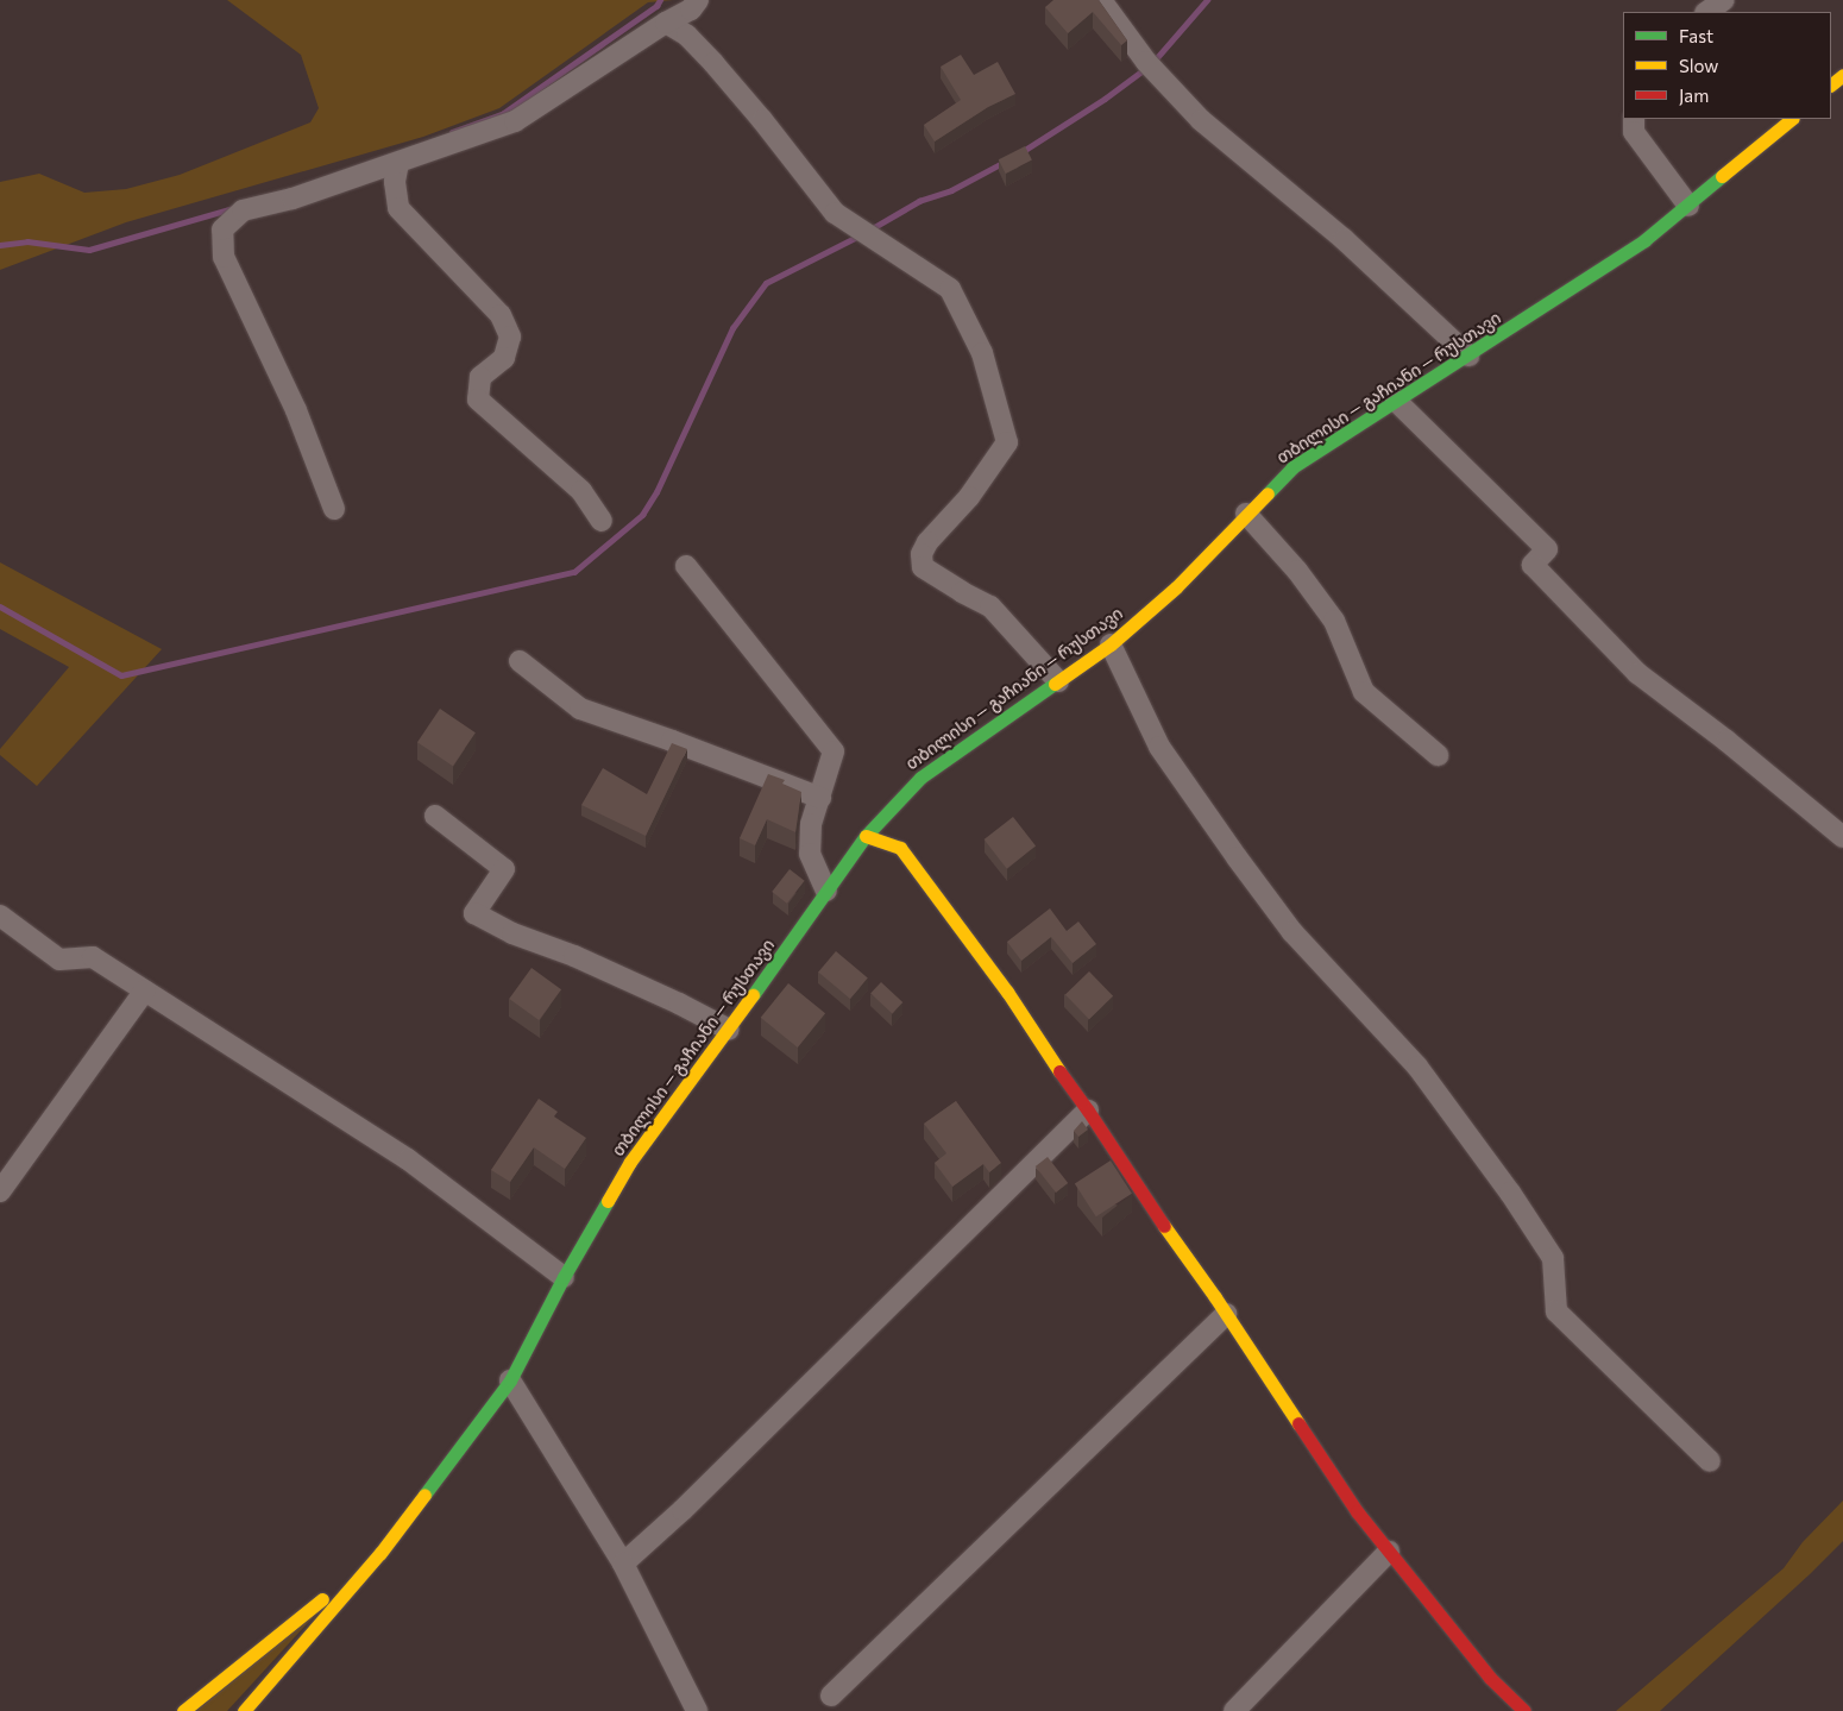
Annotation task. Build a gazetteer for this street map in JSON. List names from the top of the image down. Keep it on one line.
{"streets":{"main road":["თბილისი — გაჩიანი — რუსთავი"]},"legend":["Fast","Slow","Jam"]}
